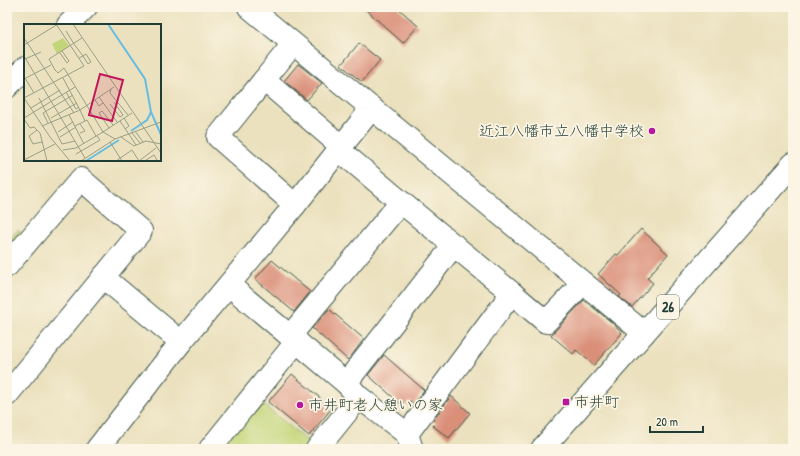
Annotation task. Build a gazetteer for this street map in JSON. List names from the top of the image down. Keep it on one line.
{"streets":{"street":["26"]},"places":{"other":["近江八幡市立八幡中学校","市井町老人憩いの家"],"transit":["市井町"]},"scale_bar":"20 m"}
